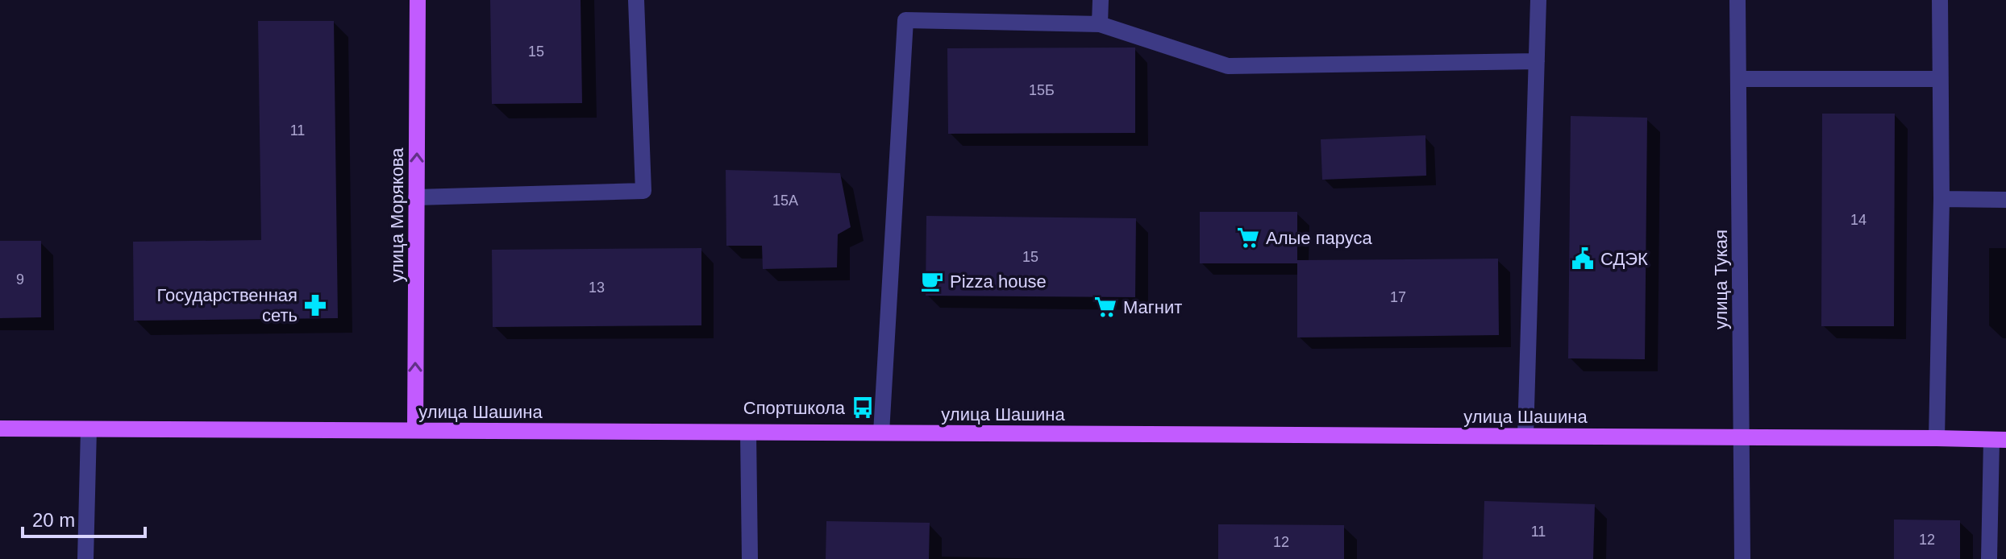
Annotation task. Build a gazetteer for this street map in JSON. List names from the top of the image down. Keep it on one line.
{"streets":{"main road":["улица Морякова","улица Шашина"],"street":["улица Тукая"]},"crossings":[["улица Морякова","улица Шашина"],["улица Тукая","улица Шашина"]],"one_way":["улица Морякова"],"places":{"supermarket":["Алые паруса","Магнит"],"public building":["СДЭК"],"cafe":["Pizza house"],"pharmacy":["Государственная сеть"],"bus stop":["Спортшкола"]},"house_numbers":["15","15Б","11","15А","14","15","9","13","17","11","12","12"],"scale_bar":"20 m"}
